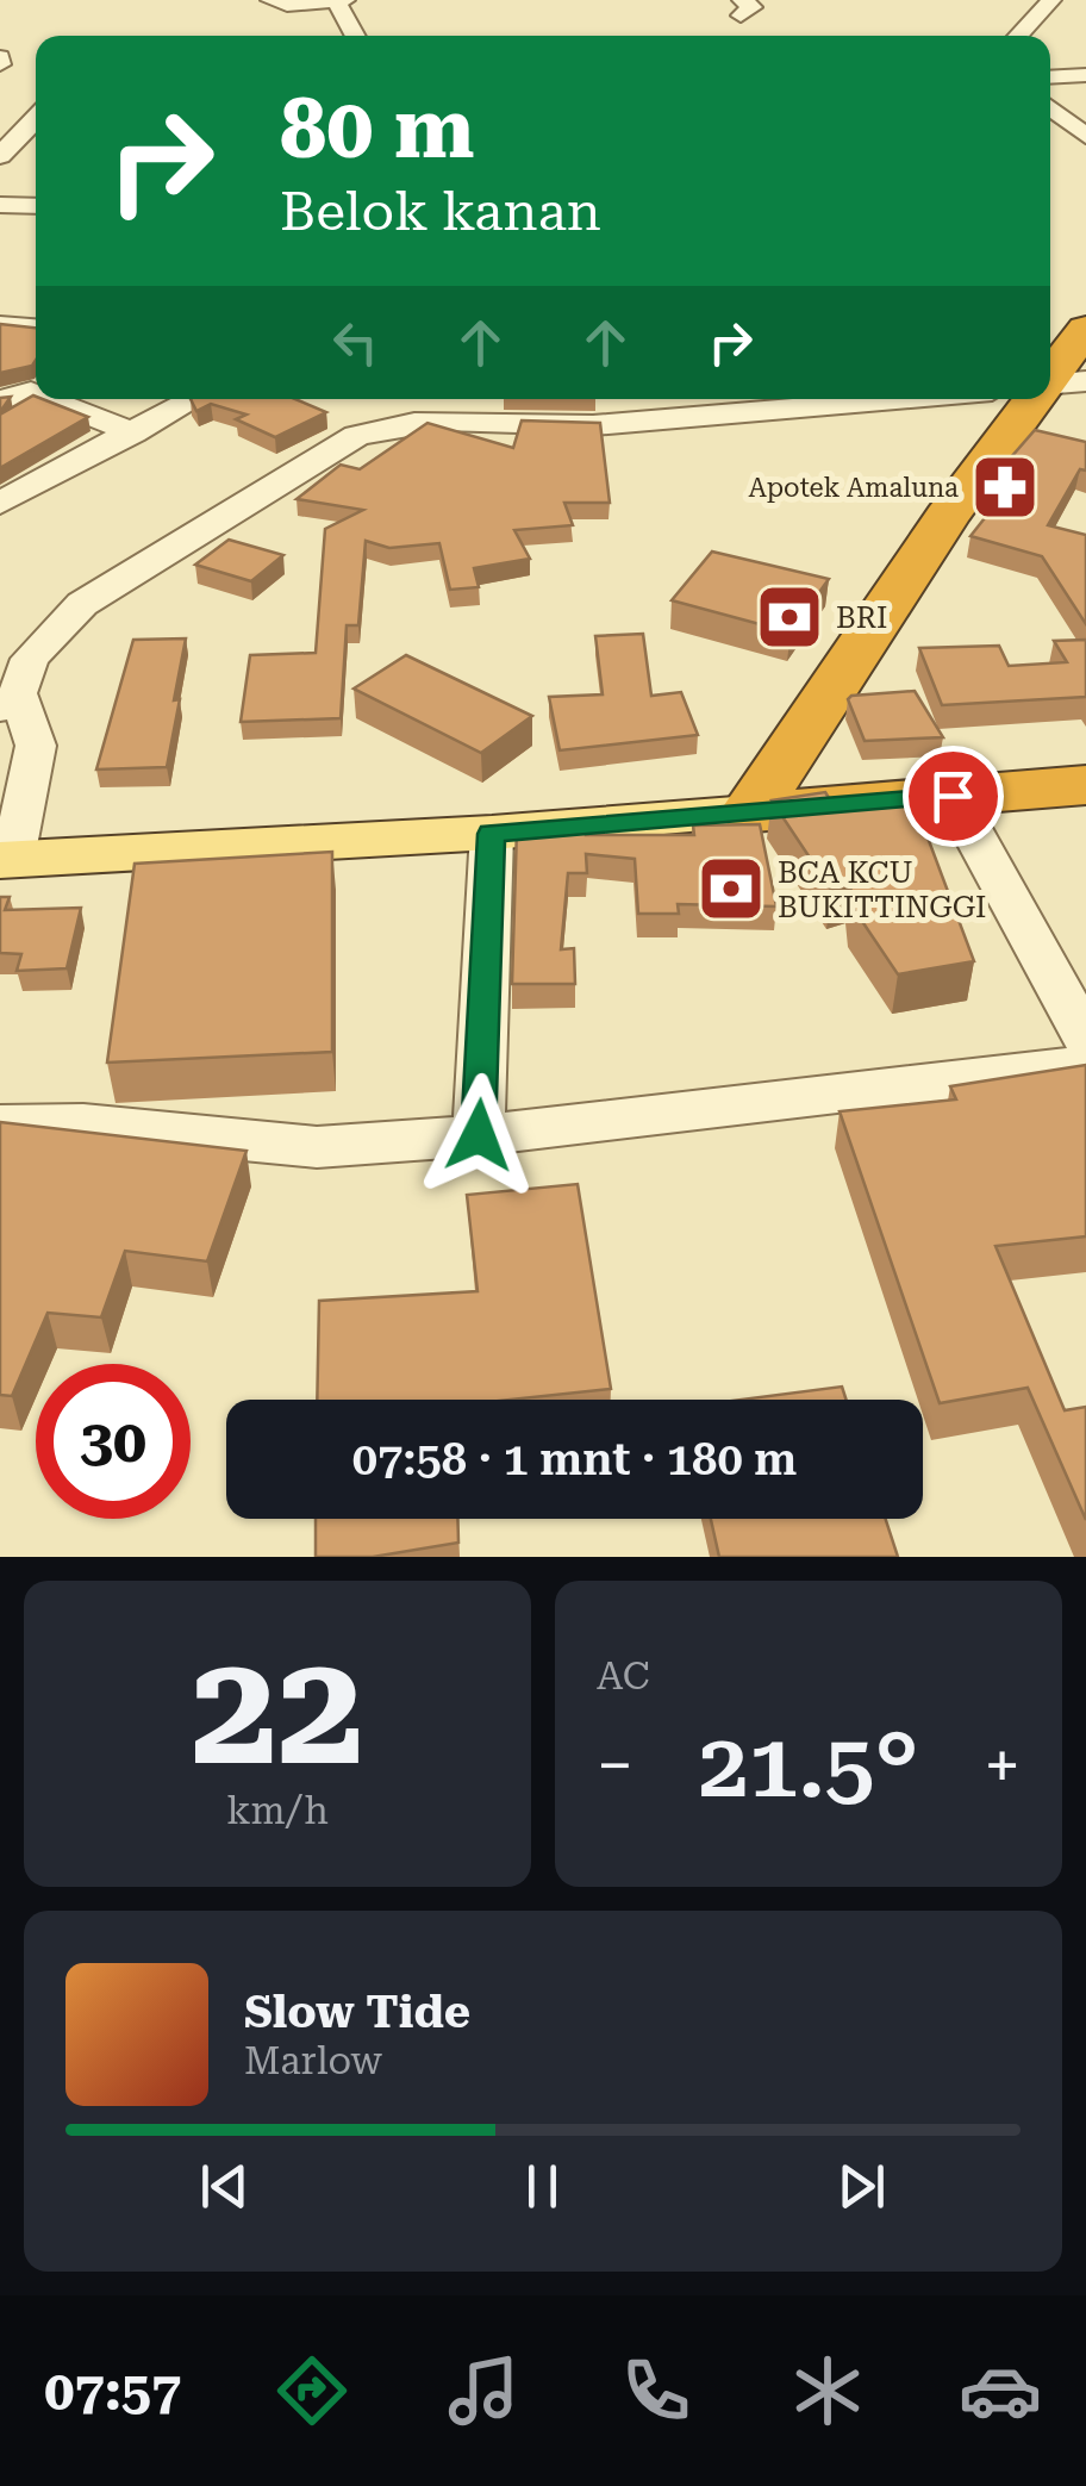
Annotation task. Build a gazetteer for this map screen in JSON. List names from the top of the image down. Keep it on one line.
{"places":{"pharmacy":["Apotek Amaluna"],"bank":["BRI","BCA KCU BUKITTINGGI"]},"page":{"turn":["80 m","Belok kanan"],"limit":"30","trip":"07:58 · 1 mnt · 180 m","tile":[["22","km/h"],"AC"],"heat":["−","21.5°","+"],"song":["Slow Tide","Marlow"],"tabs":"07:57"}}
